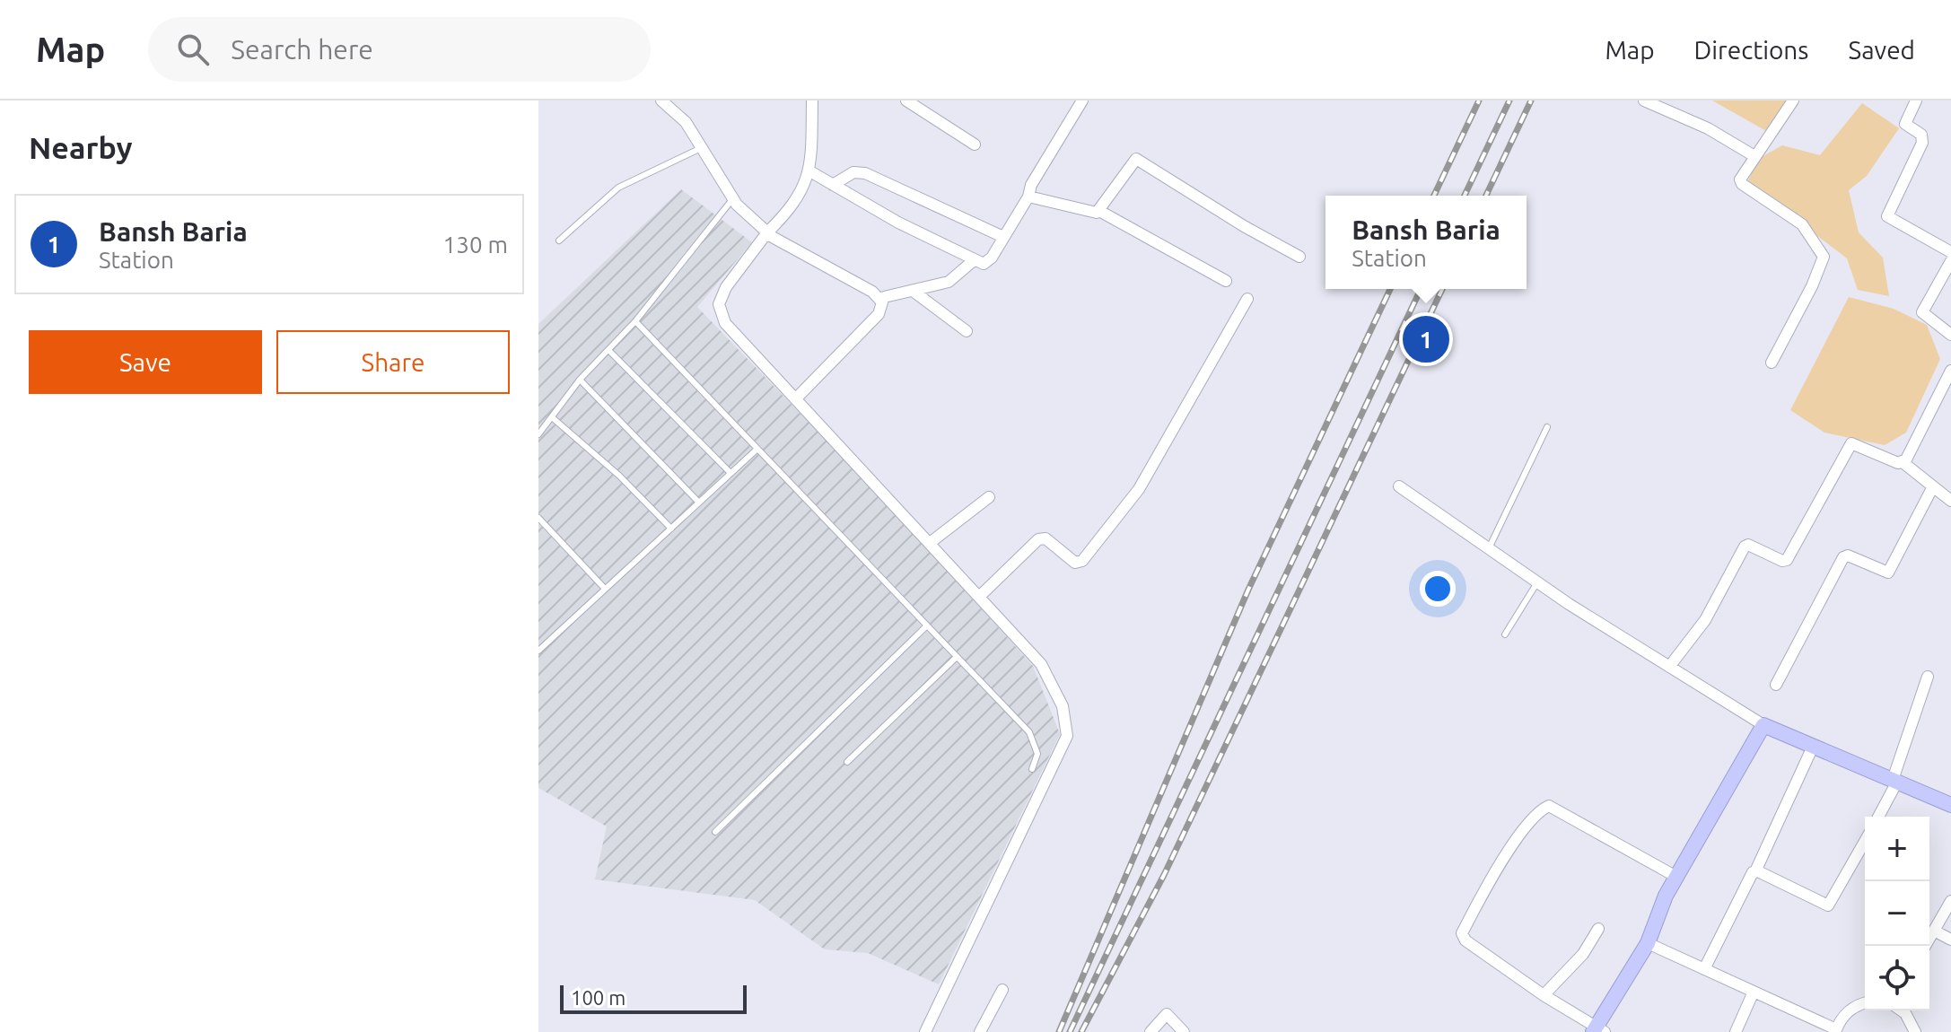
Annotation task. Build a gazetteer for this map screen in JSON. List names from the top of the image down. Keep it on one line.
{"scale_bar":"100 m","page":{"header":"Map","search":"Search here","nav":["Map","Directions","Saved"],"heading":"Nearby","list":[{"mark":"1","name":"Bansh Baria","note":"Station","value":"130 m"}],"popup":["Bansh Baria","Station"],"buttons":["Save","Share"],"pins":"1","map_buttons":["+","−"],"scale":"100 m"}}
